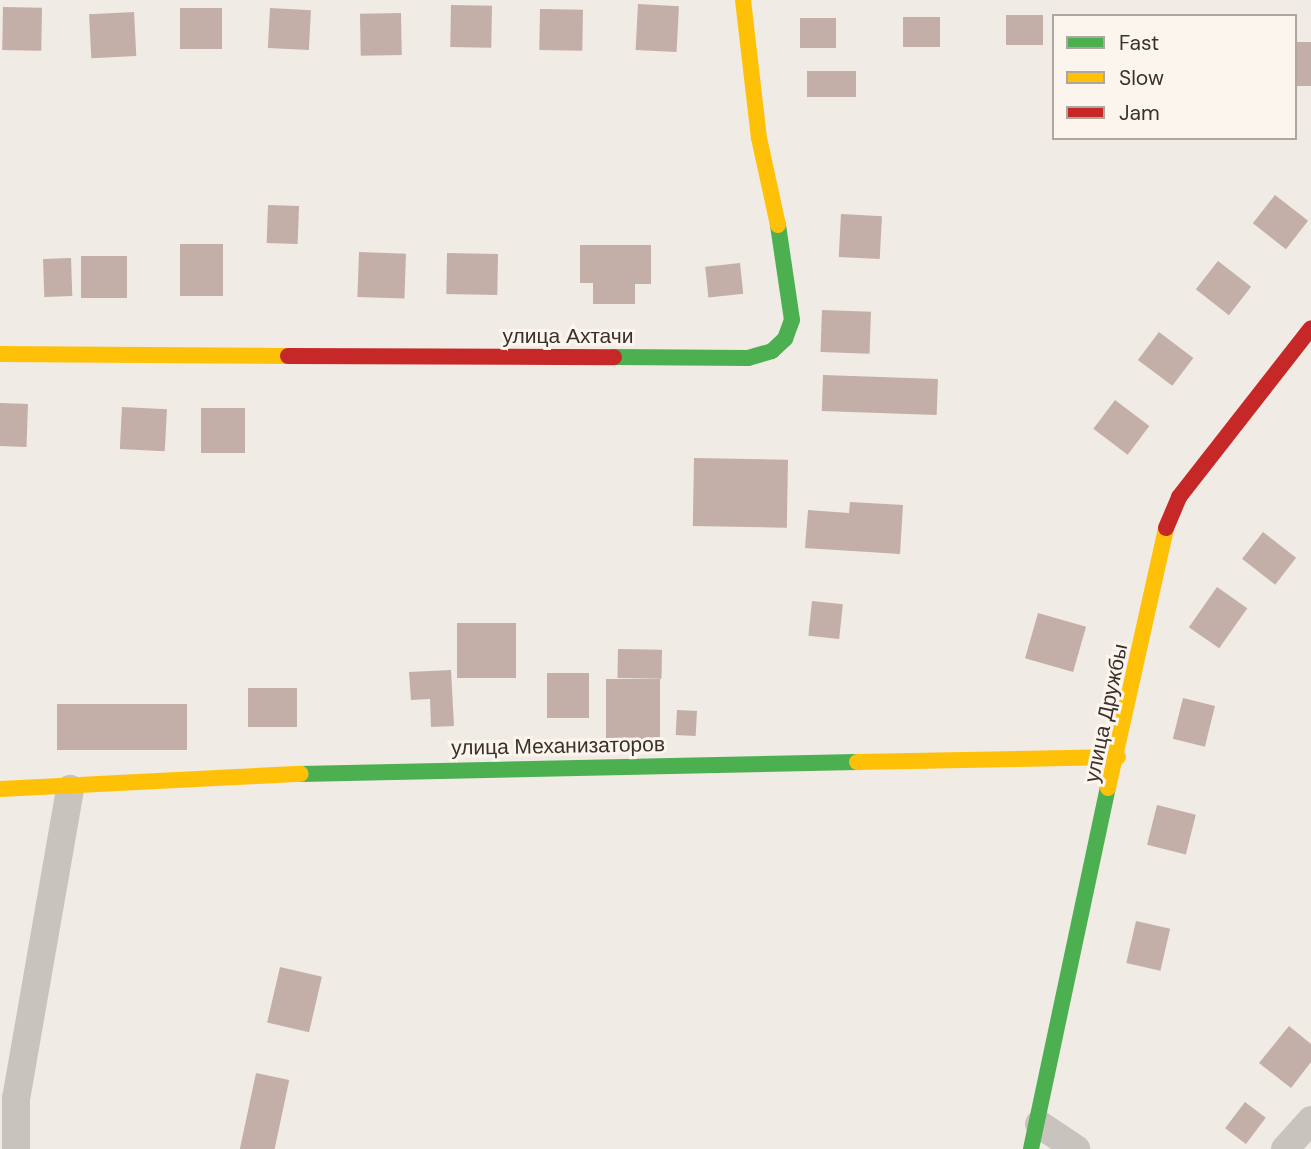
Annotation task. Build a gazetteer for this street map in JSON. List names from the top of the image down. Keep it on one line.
{"streets":{"street":["улица Ахтачи","улица Дружбы","улица Механизаторов"]},"crossings":[["улица Дружбы","улица Механизаторов"]],"legend":["Fast","Slow","Jam"]}
